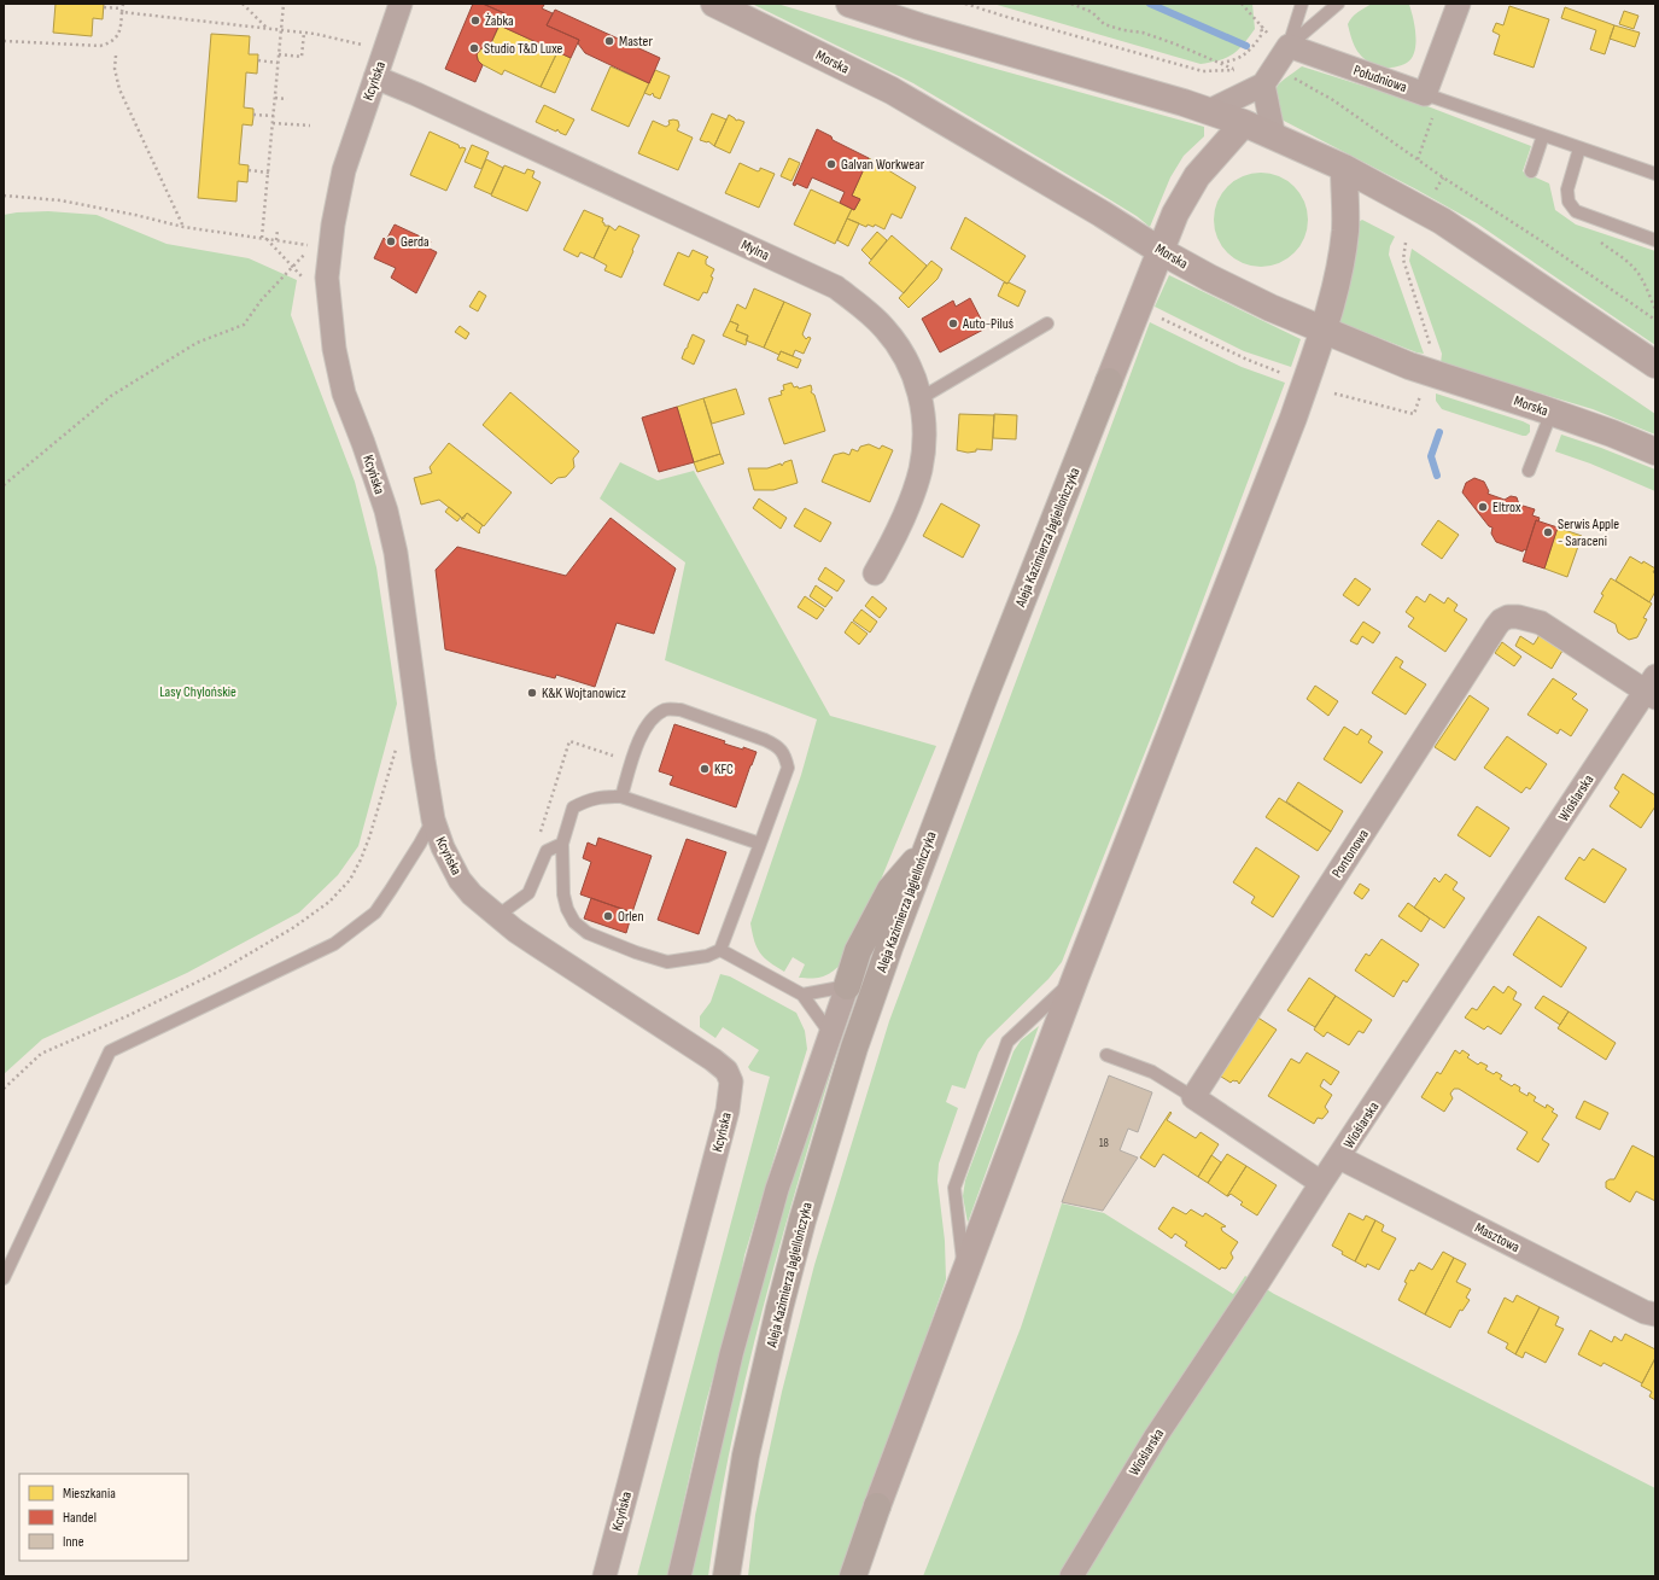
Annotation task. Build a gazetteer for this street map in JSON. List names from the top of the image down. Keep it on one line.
{"streets":{"highway":["Aleja Kazimierza Jagiellończyka"],"main road":["Morska"],"street":["Południowa","Kcyńska","Mylna","Wioślarska","Pontonowa","Masztowa"]},"crossings":[["Morska","Aleja Kazimierza Jagiellończyka"],["Kcyńska","Mylna"],["Wioślarska","Pontonowa"],["Wioślarska","Masztowa"]],"parks":["Lasy Chylońskie"],"places":["Żabka","Master","Studio T&D Luxe","Galvan Workwear","Gerda","Auto-Piluś","Eltrox","Serwis Apple - Saraceni","K&K Wojtanowicz","KFC","Orlen"],"house_numbers":["18"],"legend":["Mieszkania","Handel","Inne"]}
